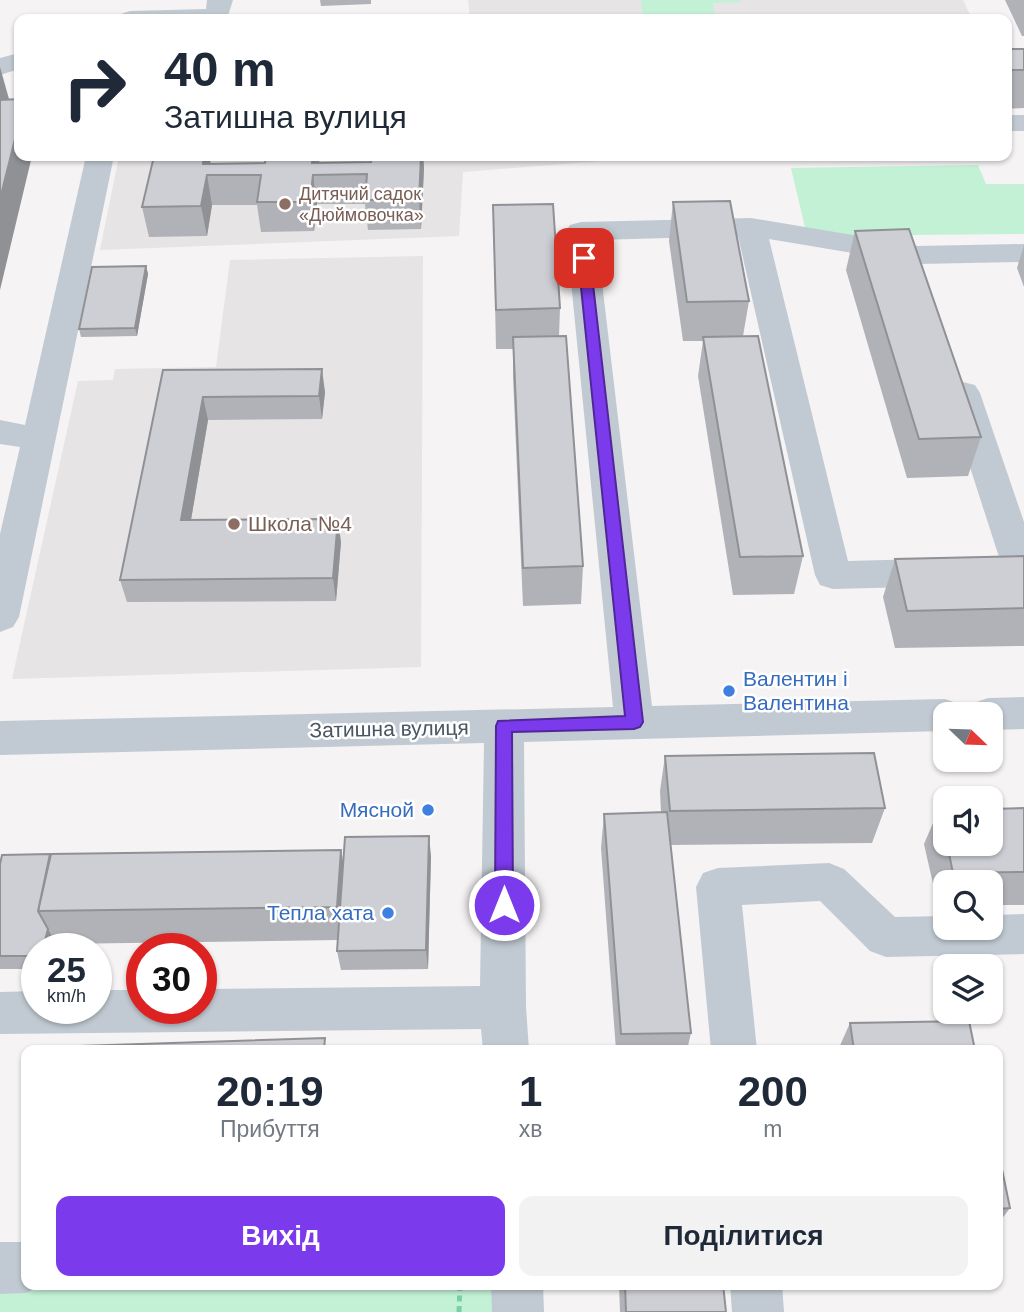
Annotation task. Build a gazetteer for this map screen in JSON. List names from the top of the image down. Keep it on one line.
{"streets":{"street":["Затишна вулиця"]},"places":["Дитячий садок «Дюймовочка»","Школа №4","Валентин і Валентина","Мясной","Тепла хата"],"north":"bottom right","page":{"turn":["40 m","Затишна вулиця"],"speed":"25 km/h","limit":"30","eta":["20:19","Прибуття","1","хв","200","m"],"buttons":["Вихід","Поділитися"]}}
